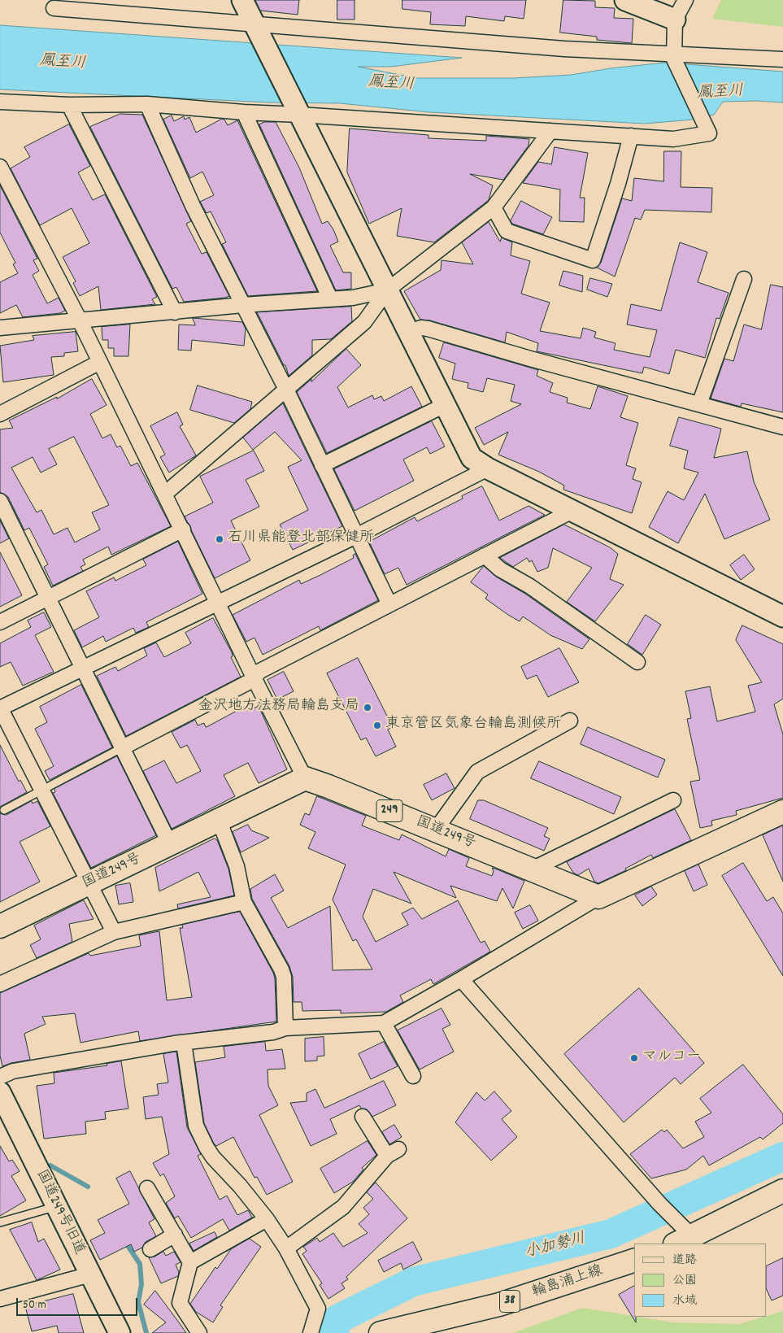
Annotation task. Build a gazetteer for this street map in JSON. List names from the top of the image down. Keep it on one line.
{"streets":{"main road":["249","国道249号","輪島浦上線","38"],"street":["国道249号旧道"]},"water":["鳳至川","小加勢川"],"places":["石川県能登北部保健所","金沢地方法務局輪島支局","東京管区気象台輪島測候所","マルコー"],"legend":["道路","公園","水域"],"scale_bar":"50 m"}
